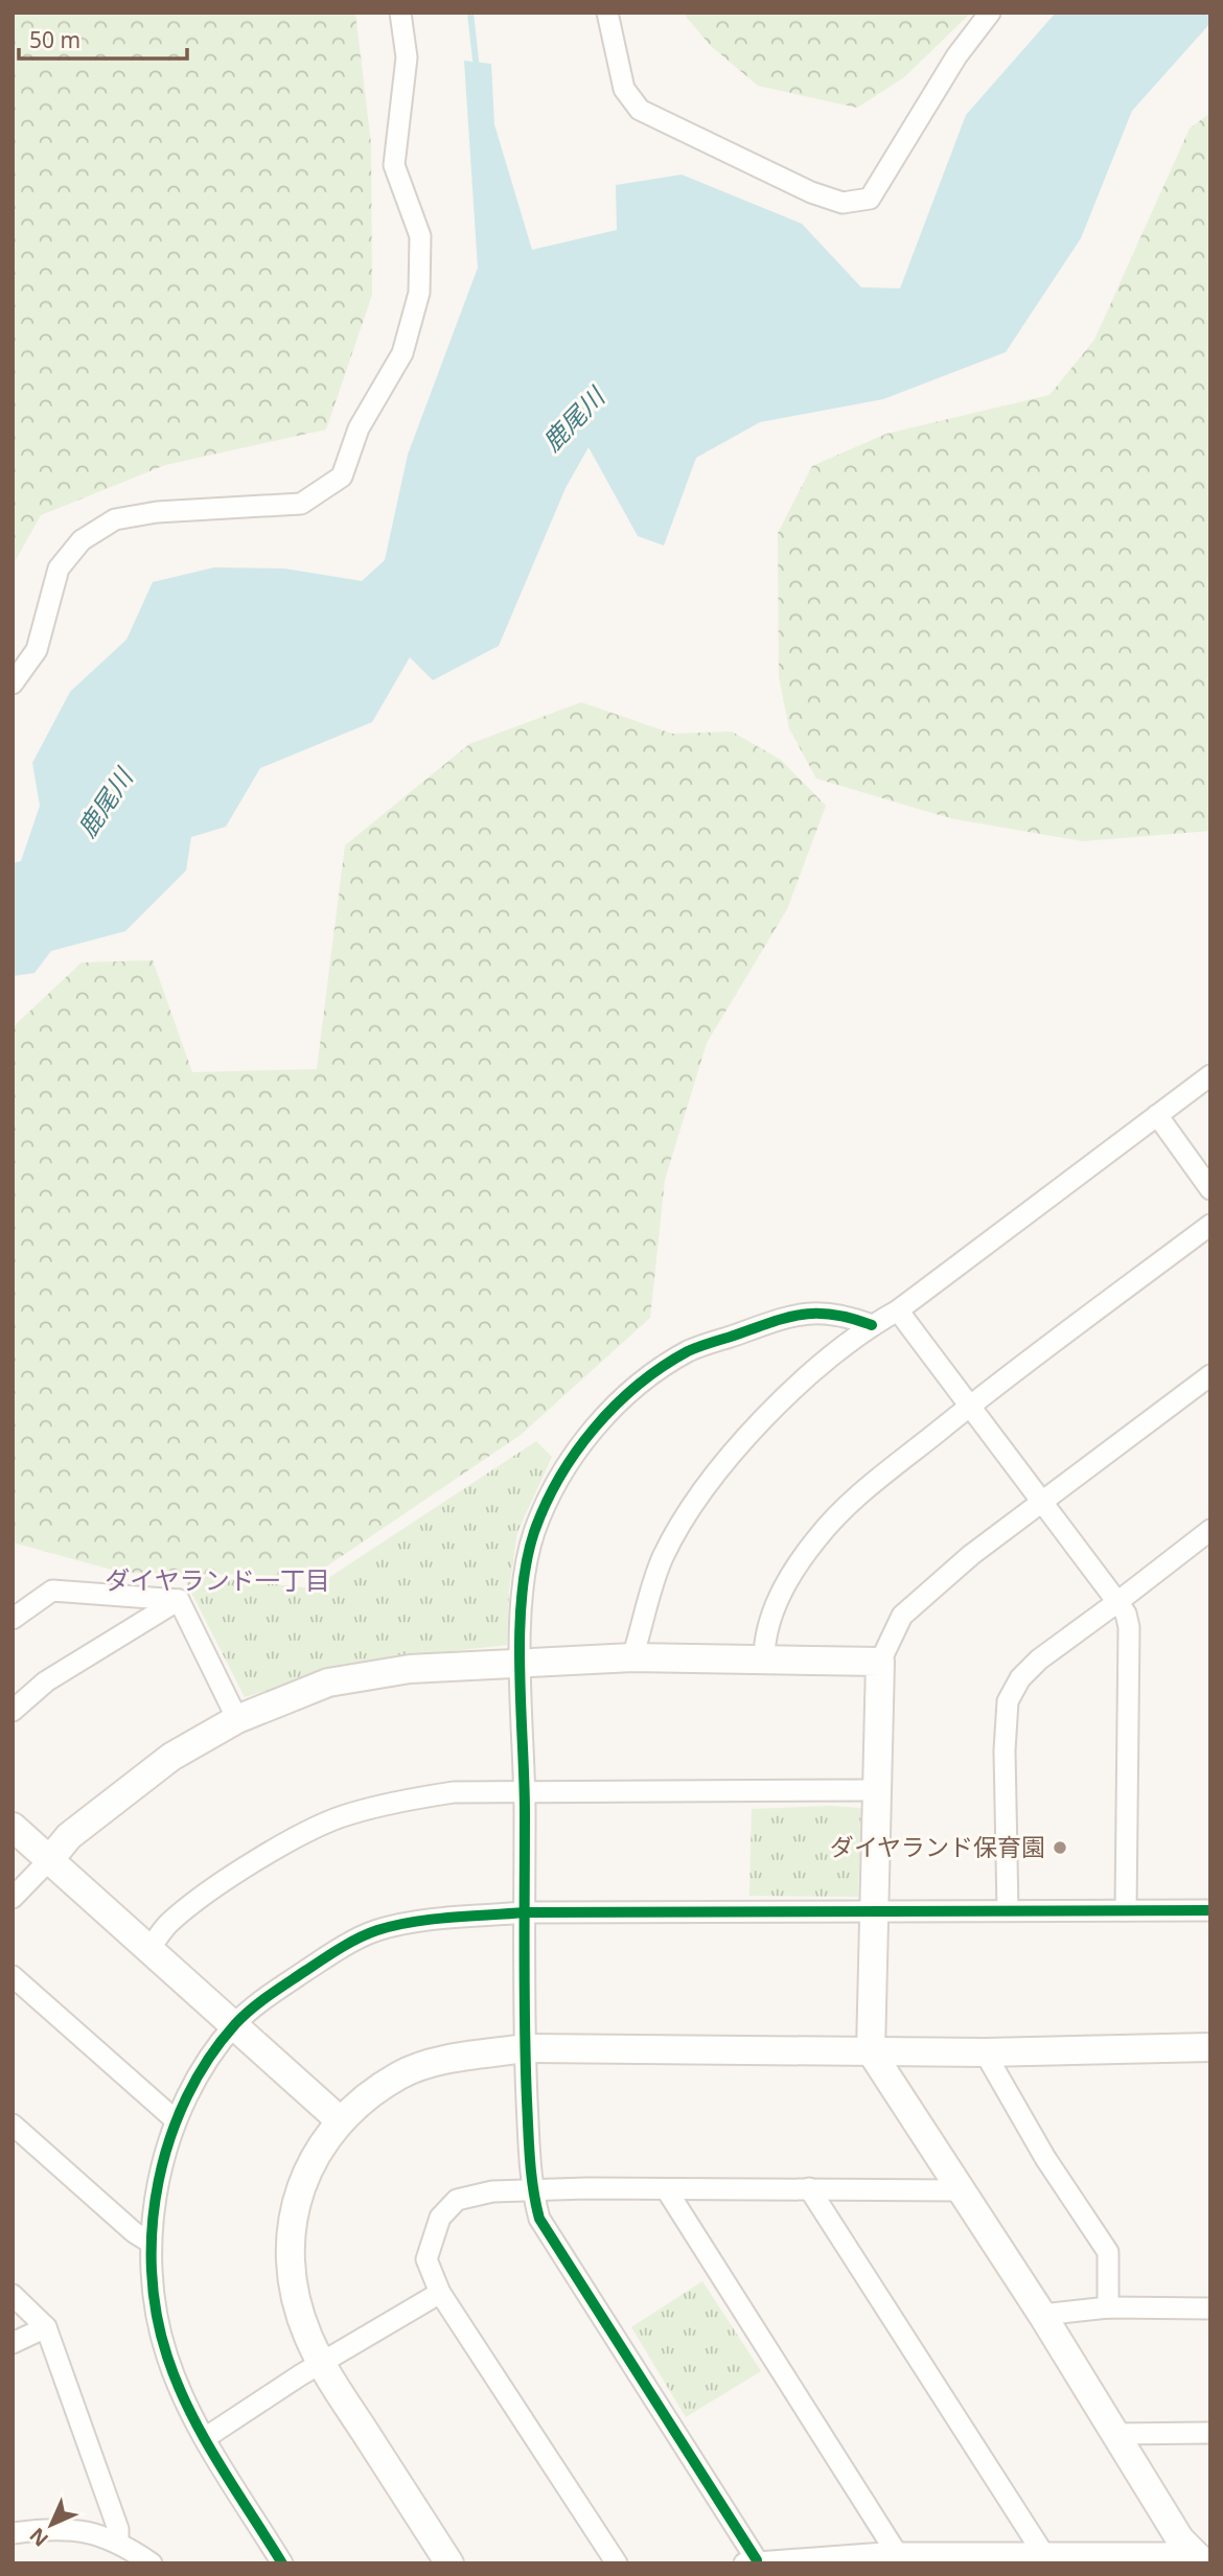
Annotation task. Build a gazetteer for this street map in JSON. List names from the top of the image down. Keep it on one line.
{"districts":["ダイヤランド一丁目"],"water":["鹿尾川"],"places":["ダイヤランド保育園"],"scale_bar":"50 m","north":"bottom left"}
